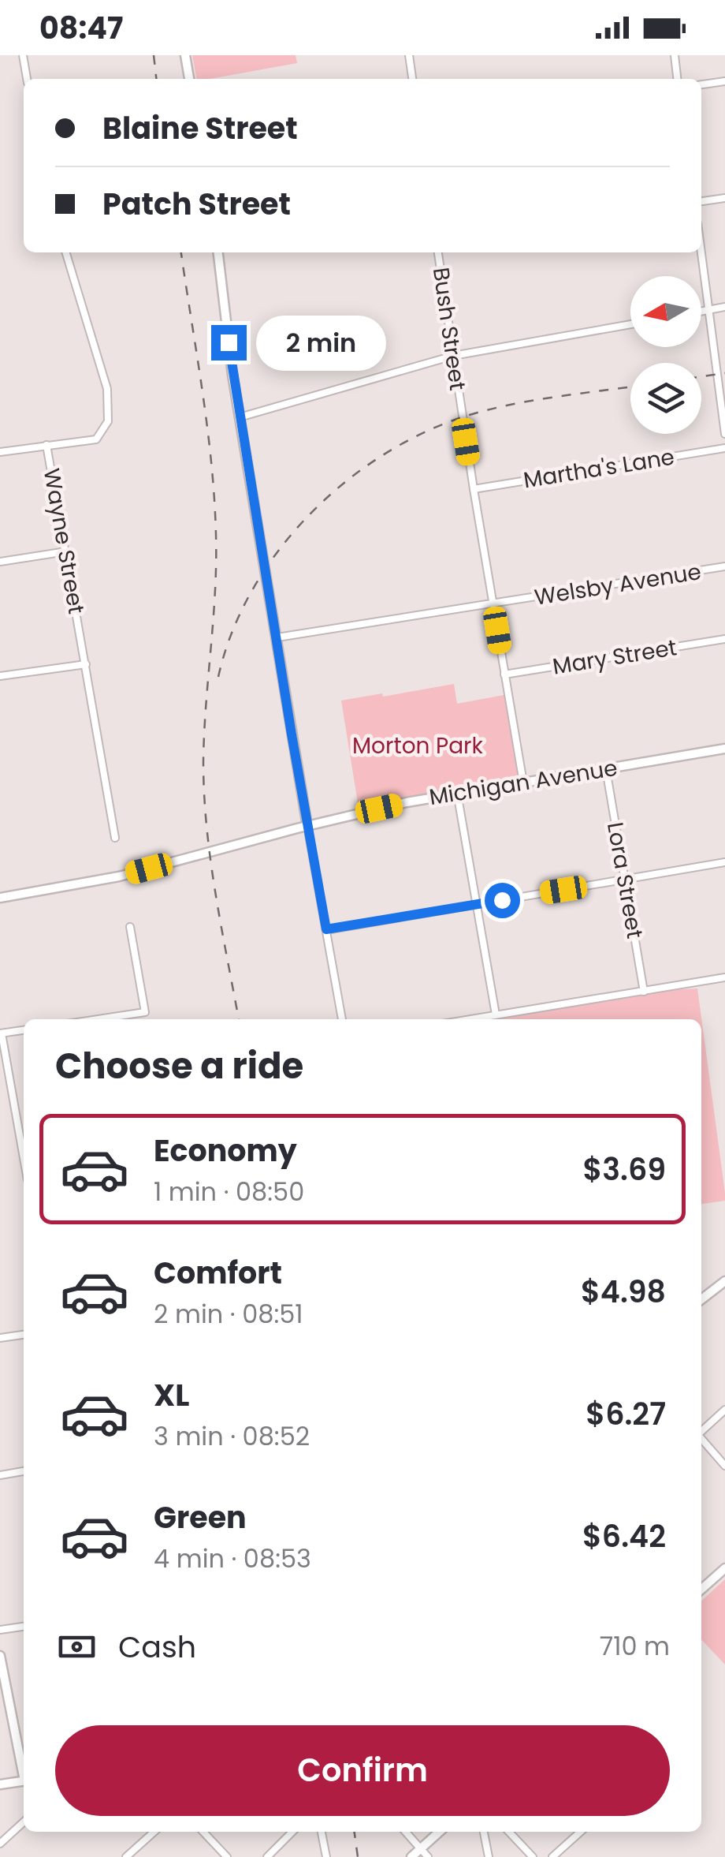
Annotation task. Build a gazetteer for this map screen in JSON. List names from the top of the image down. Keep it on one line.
{"streets":{"street":["Bush Street","Martha's Lane","Wayne Street","Welsby Avenue","Mary Street","Michigan Avenue","Lora Street"]},"crossings":[["Bush Street","Martha's Lane"],["Bush Street","Welsby Avenue"],["Bush Street","Mary Street"],["Bush Street","Michigan Avenue"],["Michigan Avenue","Lora Street"]],"parks":["Morton Park"],"north":"left","page":{"status":"08:47","banner":["Blaine Street","Patch Street"],"bubble":"2 min","heading":"Choose a ride","list":[{"name":"Economy","note":"1 min · 08:50","value":"$3.69"},{"name":"Comfort","note":"2 min · 08:51","value":"$4.98"},{"name":"XL","note":"3 min · 08:52","value":"$6.27"},{"name":"Green","note":"4 min · 08:53","value":"$6.42"}],"pay":["Cash","710 m"],"buttons":"Confirm"}}
